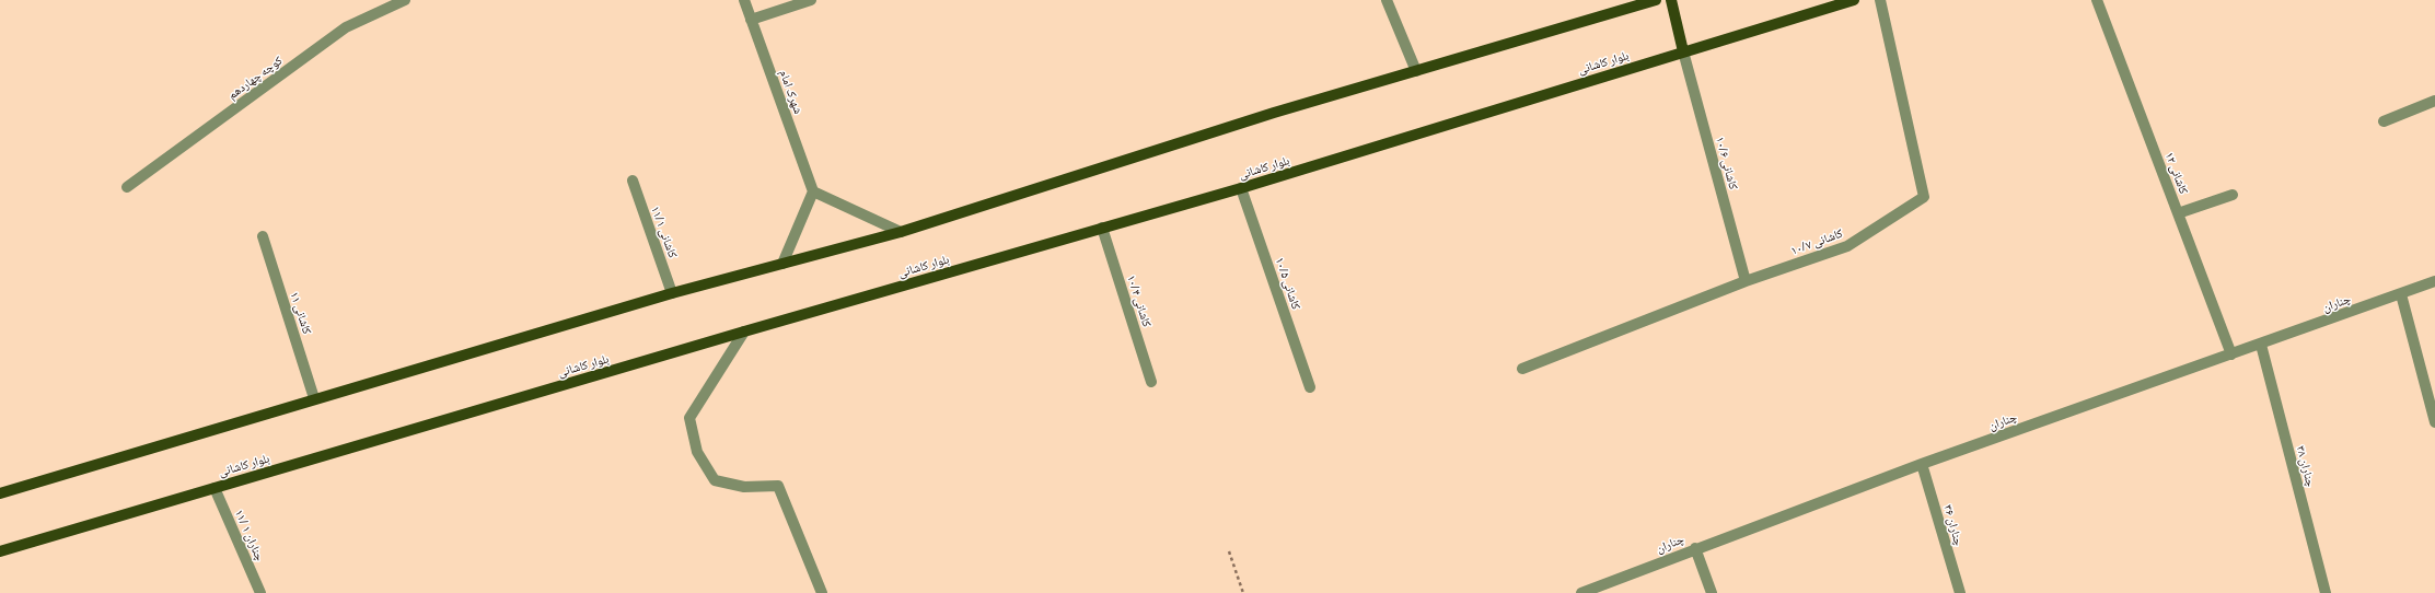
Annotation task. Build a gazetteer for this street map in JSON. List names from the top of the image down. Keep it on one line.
{"streets":{"main road":["بلوار کاشانی"],"street":["کوچه چهاردهم","شهرک امام","۱۰/۶ کاشانی","کاشانی ۱۲","۱۱/۱ کاشانی","۱۰/۷ کاشانی","۱۰/۵ کاشانی","۱۰/۴ کاشانی","چناران","۱۱ کاشانی","چناران ۳۸","چناران ۳۶","چناران ۱ /۱۱"]},"crossings":[["بلوار کاشانی","۱۰/۶ کاشانی"],["بلوار کاشانی","۱۰/۵ کاشانی"],["بلوار کاشانی","۱۰/۴ کاشانی"],["بلوار کاشانی","چناران ۱ /۱۱"],["۱۰/۶ کاشانی","۱۰/۷ کاشانی"],["کاشانی ۱۲","چناران"],["چناران","چناران ۳۸"],["چناران","چناران ۳۶"]]}
